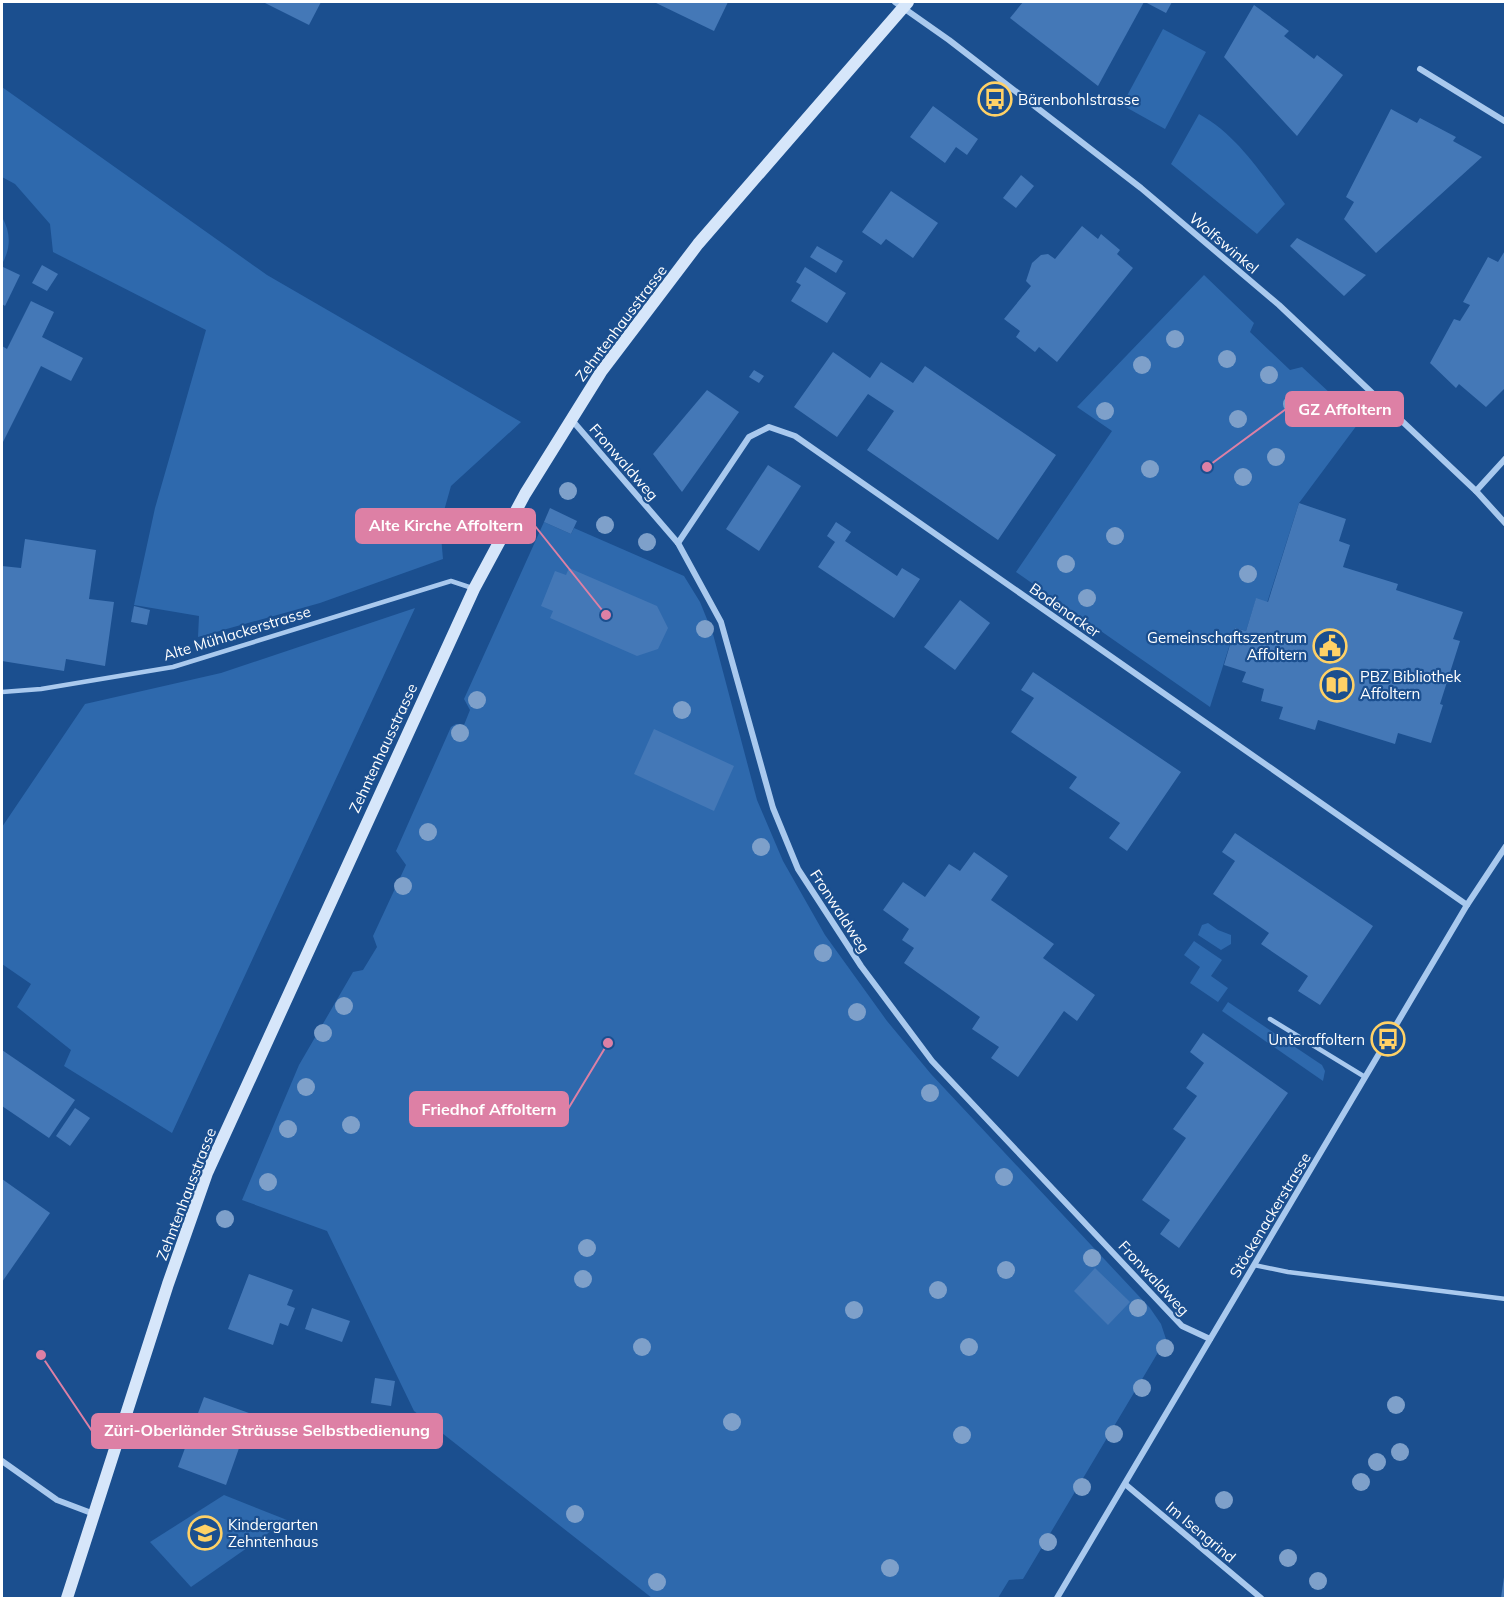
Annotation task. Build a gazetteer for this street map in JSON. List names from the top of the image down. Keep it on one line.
{"streets":{"street":["Wolfswinkel","Zehntenhausstrasse","Fronwaldweg","Bodenacker","Stöckenackerstrasse","Im Isengrind"],"lane":["Alte Mühlackerstrasse"]},"crossings":[["Wolfswinkel","Zehntenhausstrasse"],["Zehntenhausstrasse","Fronwaldweg"],["Zehntenhausstrasse","Alte Mühlackerstrasse"],["Fronwaldweg","Bodenacker"],["Fronwaldweg","Stöckenackerstrasse"],["Bodenacker","Stöckenackerstrasse"],["Stöckenackerstrasse","Im Isengrind"]],"places":{"bus stop":["Bärenbohlstrasse","Unteraffoltern"],"other":["GZ Affoltern","Alte Kirche Affoltern","Friedhof Affoltern","Züri-Oberländer Sträusse Selbstbedienung"],"public building":["Gemeinschaftszentrum Affoltern"],"library":["PBZ Bibliothek Affoltern"],"school or university":["Kindergarten Zehntenhaus"]}}
